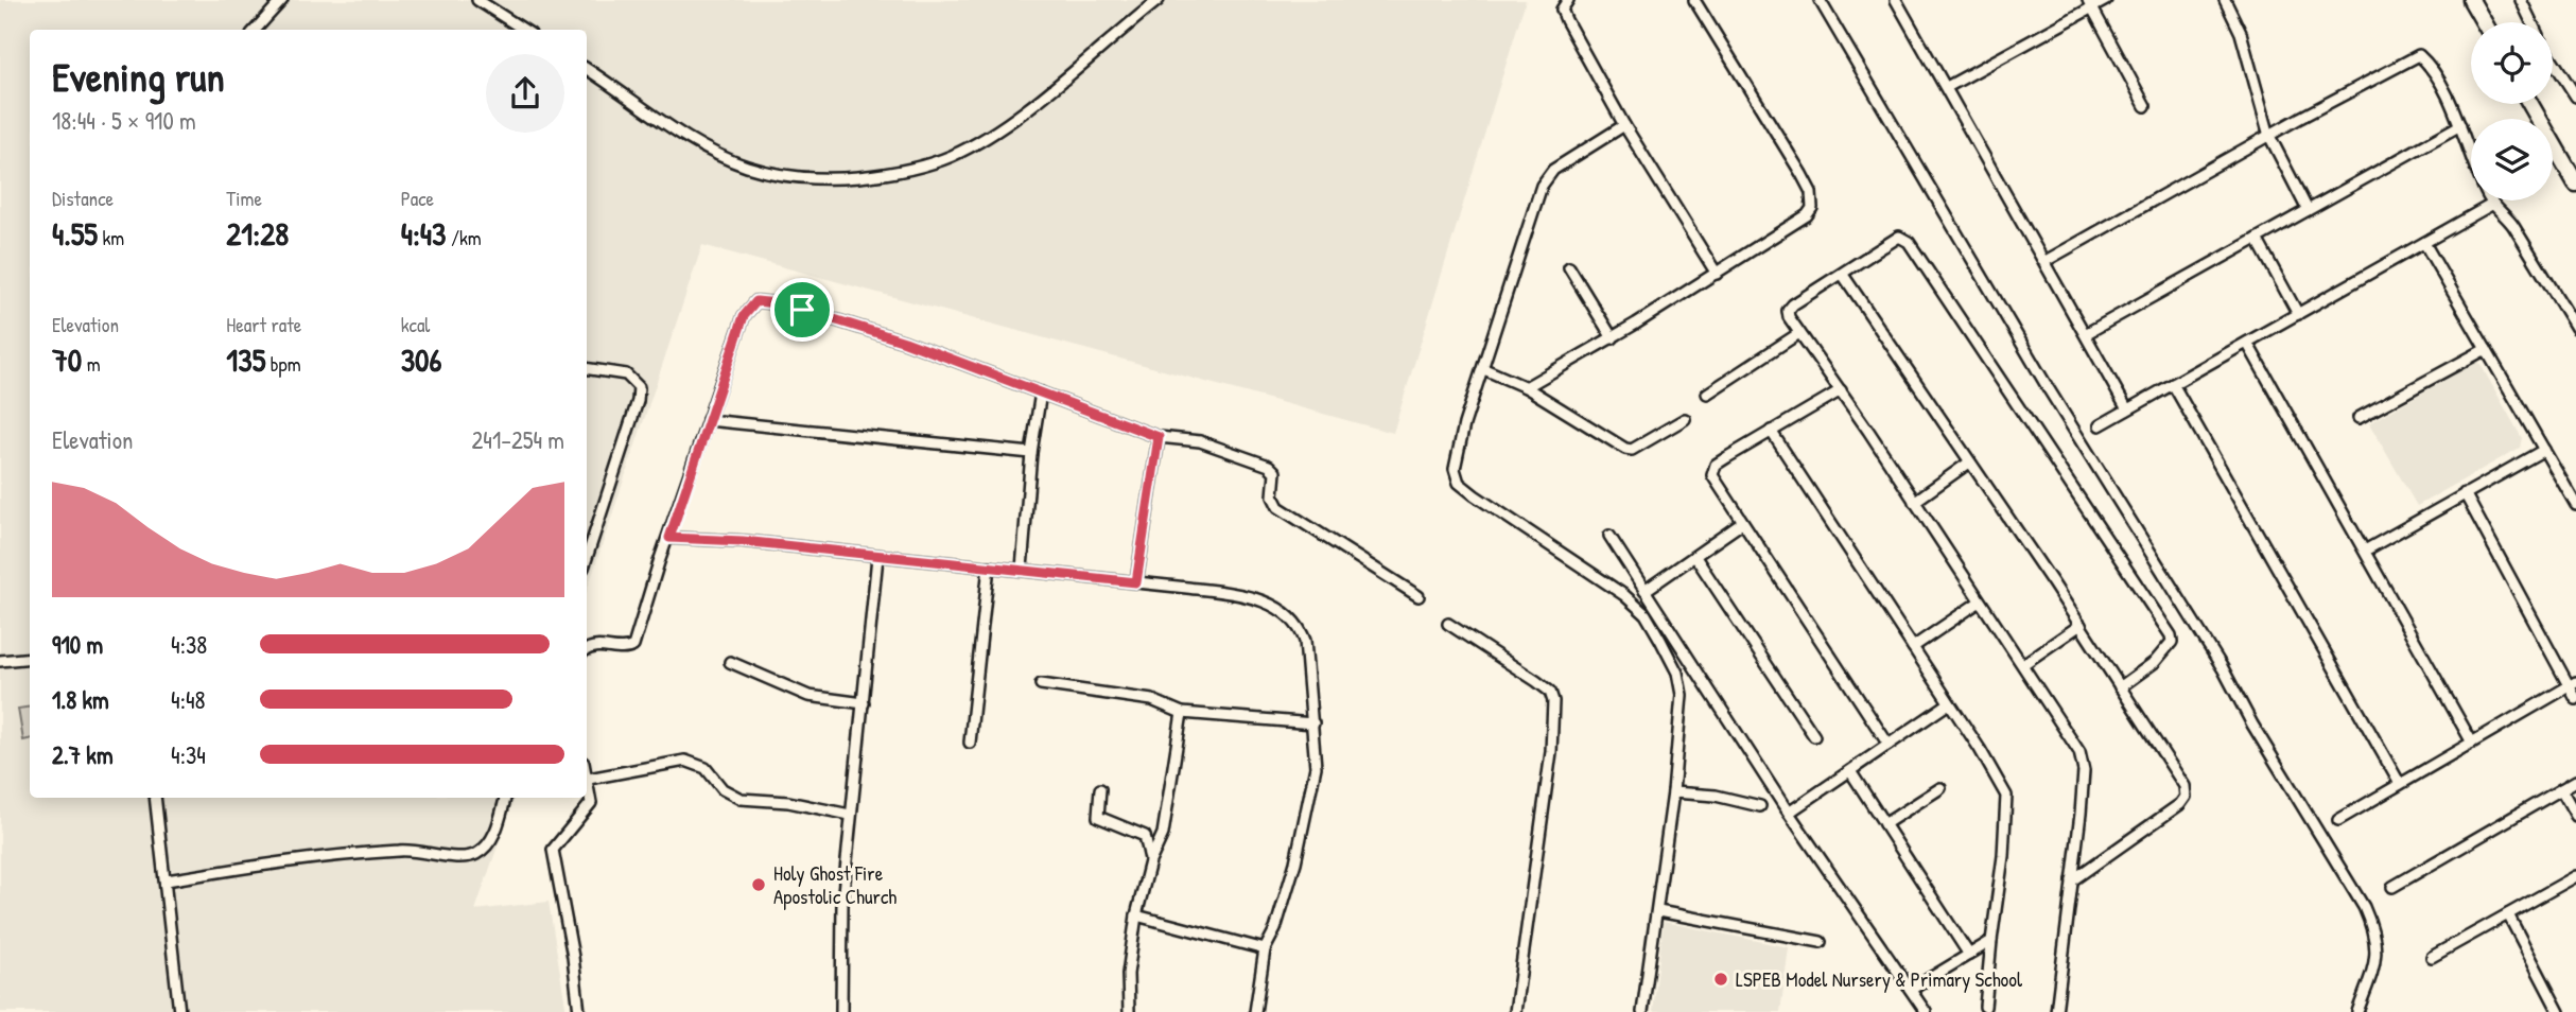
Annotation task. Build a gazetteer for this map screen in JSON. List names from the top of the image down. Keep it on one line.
{"places":["Holy Ghost Fire Apostolic Church","LSPEB Model Nursery & Primary School"],"page":{"heading":["Evening run","18:44 · 5 × 910 m"],"stats":[["Distance","4.55 km"],["Time","21:28"],["Pace","4:43 /km"],["Elevation","70 m"],["Heart rate","135 bpm"],["kcal","306"]],"chart":["Elevation","241–254 m"],"list":[{"name":"910 m","note":"4:38"},{"name":"1.8 km","note":"4:48"},{"name":"2.7 km","note":"4:34"}]}}
